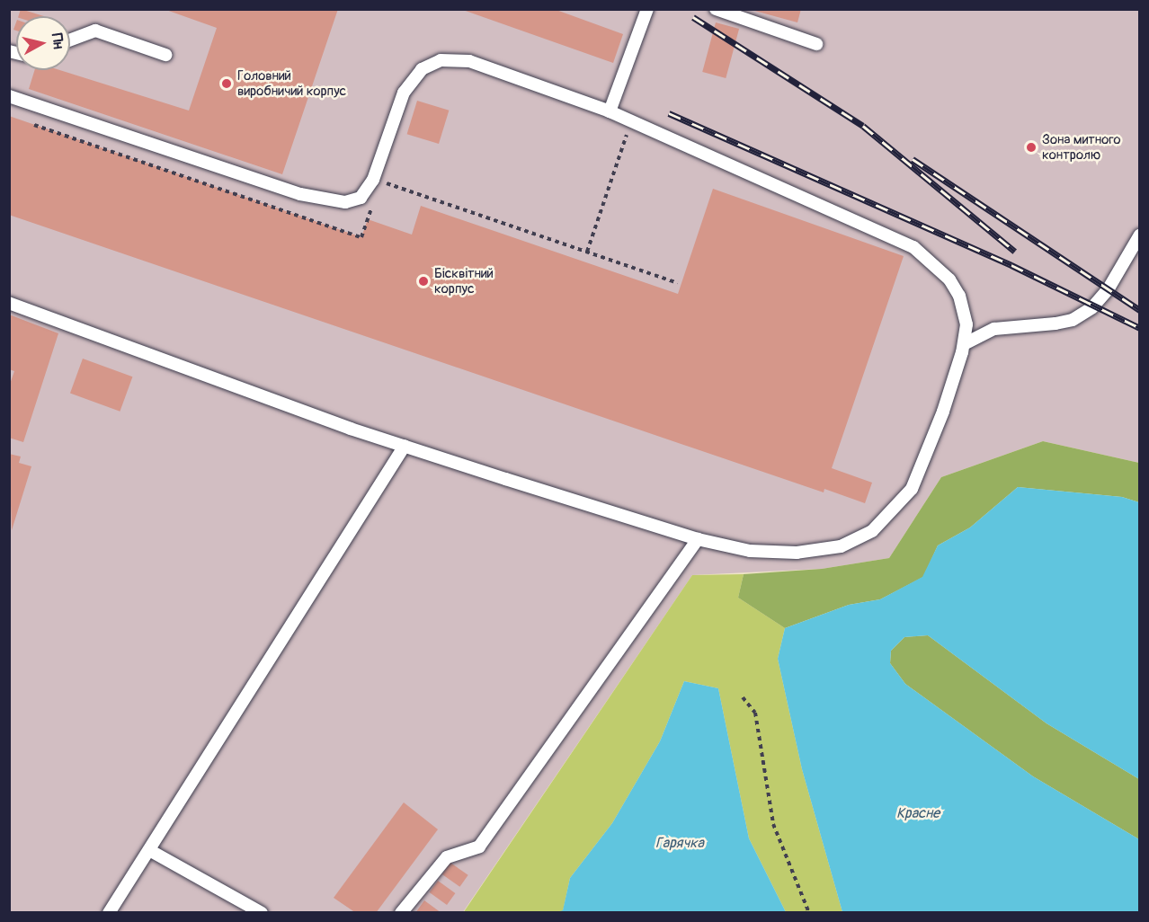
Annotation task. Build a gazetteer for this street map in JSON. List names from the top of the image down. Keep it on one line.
{"water":["Красне","Гарячка"],"places":["Головний виробничий корпус","Зона митного контролю","Бісквітний корпус"],"north":"right"}
